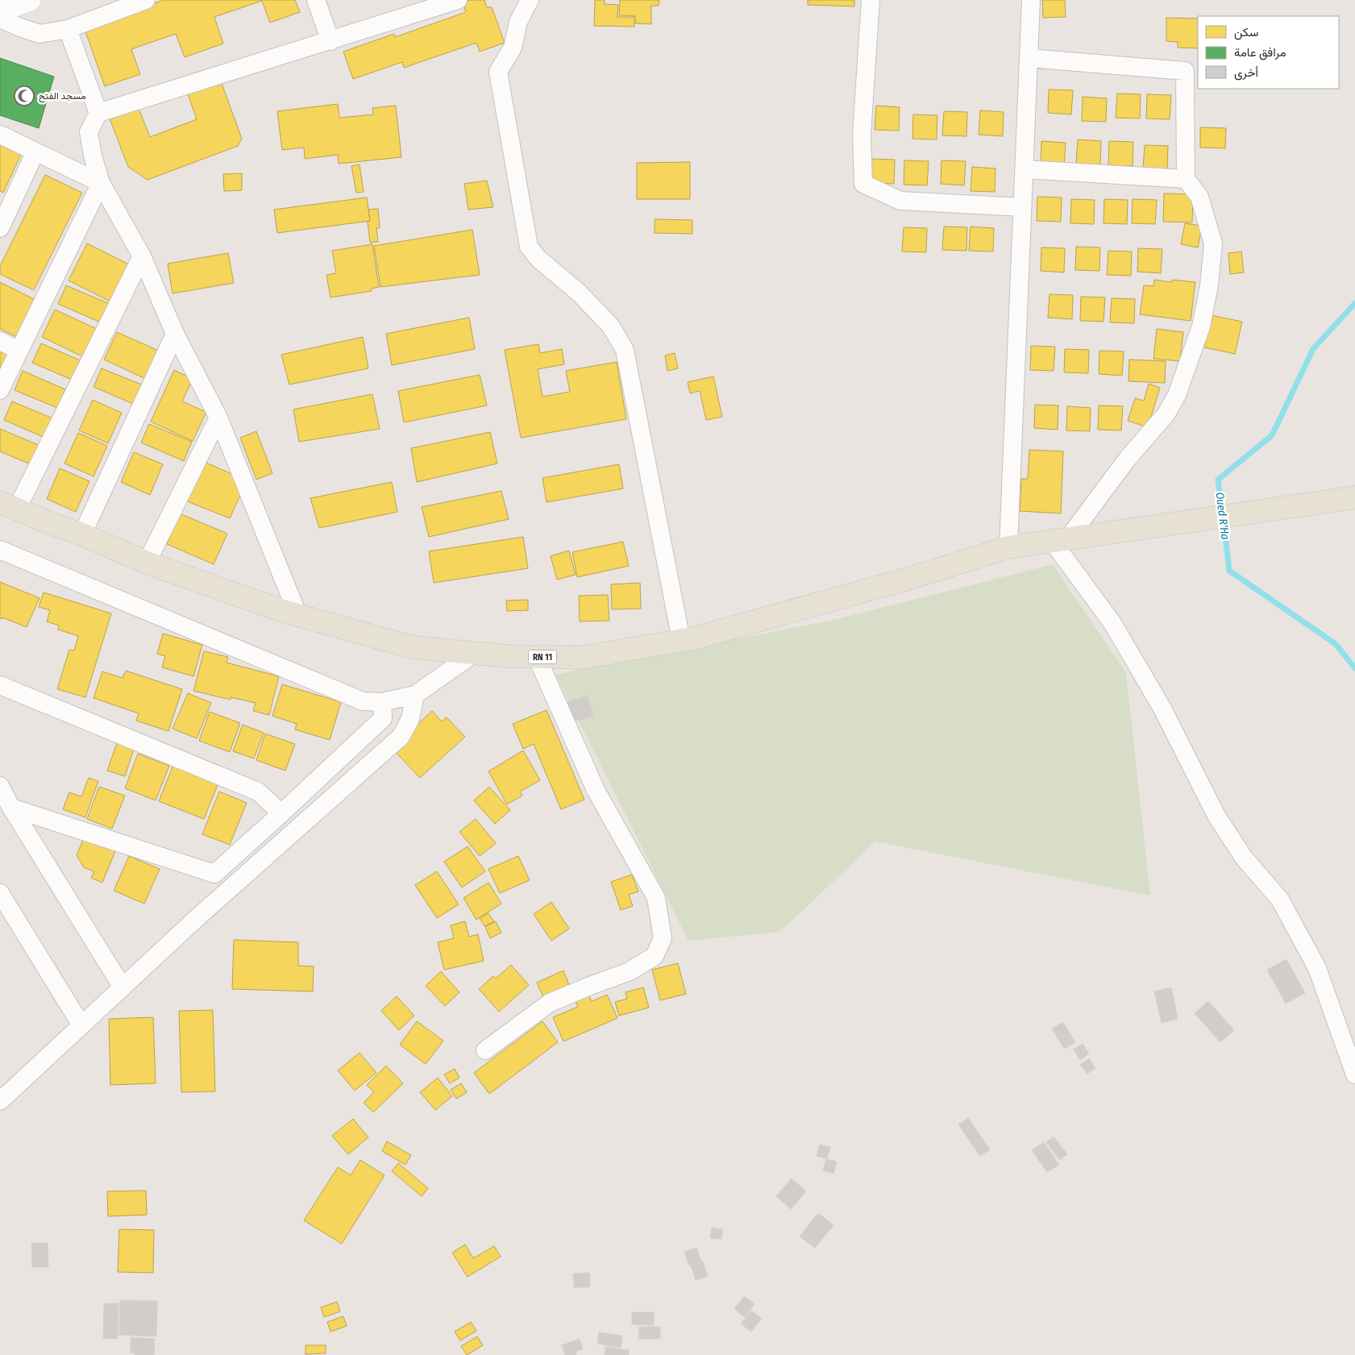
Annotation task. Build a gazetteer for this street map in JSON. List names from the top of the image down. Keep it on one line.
{"streets":{"main road":["RN 11"]},"water":["Oued R'Ha"],"places":{"mosque":["مسجد الفتح"]},"legend":["سكن","مرافق عامة","أخرى"]}
